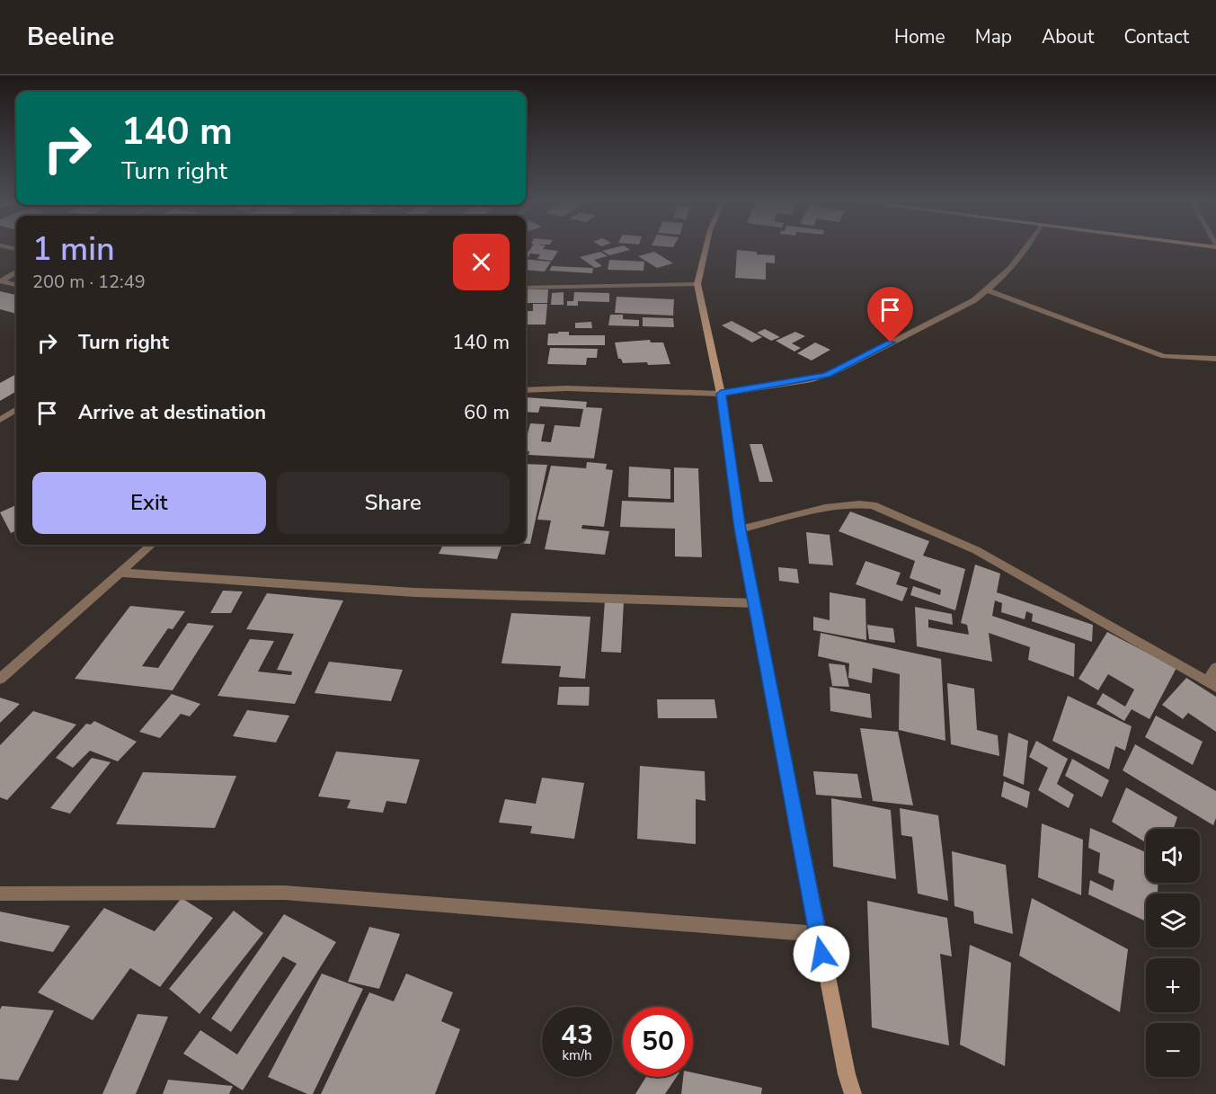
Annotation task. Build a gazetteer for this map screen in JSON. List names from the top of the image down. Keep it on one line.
{"page":{"header":"Beeline","nav":["Home","Map","About","Contact"],"turn":["140 m","Turn right"],"heading":["1 min","200 m · 12:49"],"list":[{"name":"Turn right","value":"140 m"},{"name":"Arrive at destination","value":"60 m"}],"buttons":["Exit","Share"],"map_buttons":["+","−"],"speed":"43 km/h","limit":"50"}}
